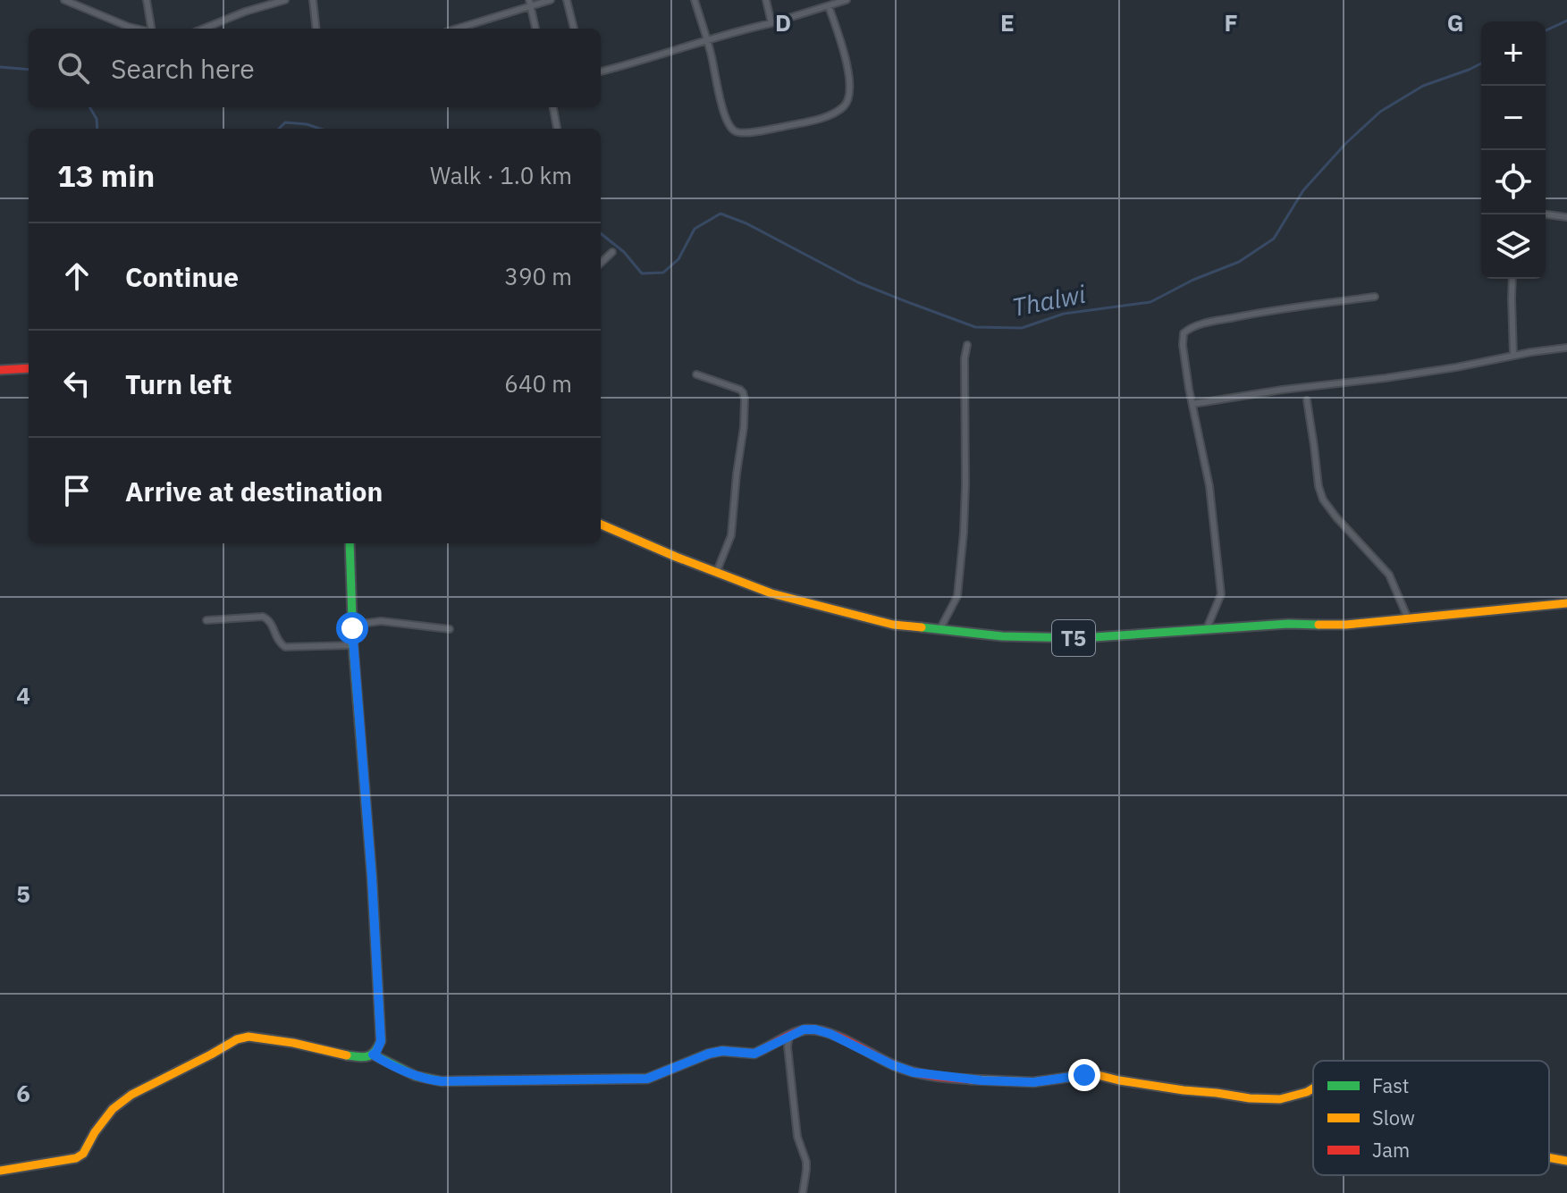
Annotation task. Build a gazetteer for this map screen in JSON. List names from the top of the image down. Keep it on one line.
{"streets":{"main road":["T5"]},"water":["Thalwi"],"legend":["Fast","Slow","Jam"],"page":{"map_buttons":["+","−"],"search":"Search here","heading":["13 min","Walk · 1.0 km"],"list":[["Continue","390 m"],["Turn left","640 m"],"Arrive at destination"]},"grid":{"columns":["D","E","F","G"],"rows":["4","5","6"]}}
